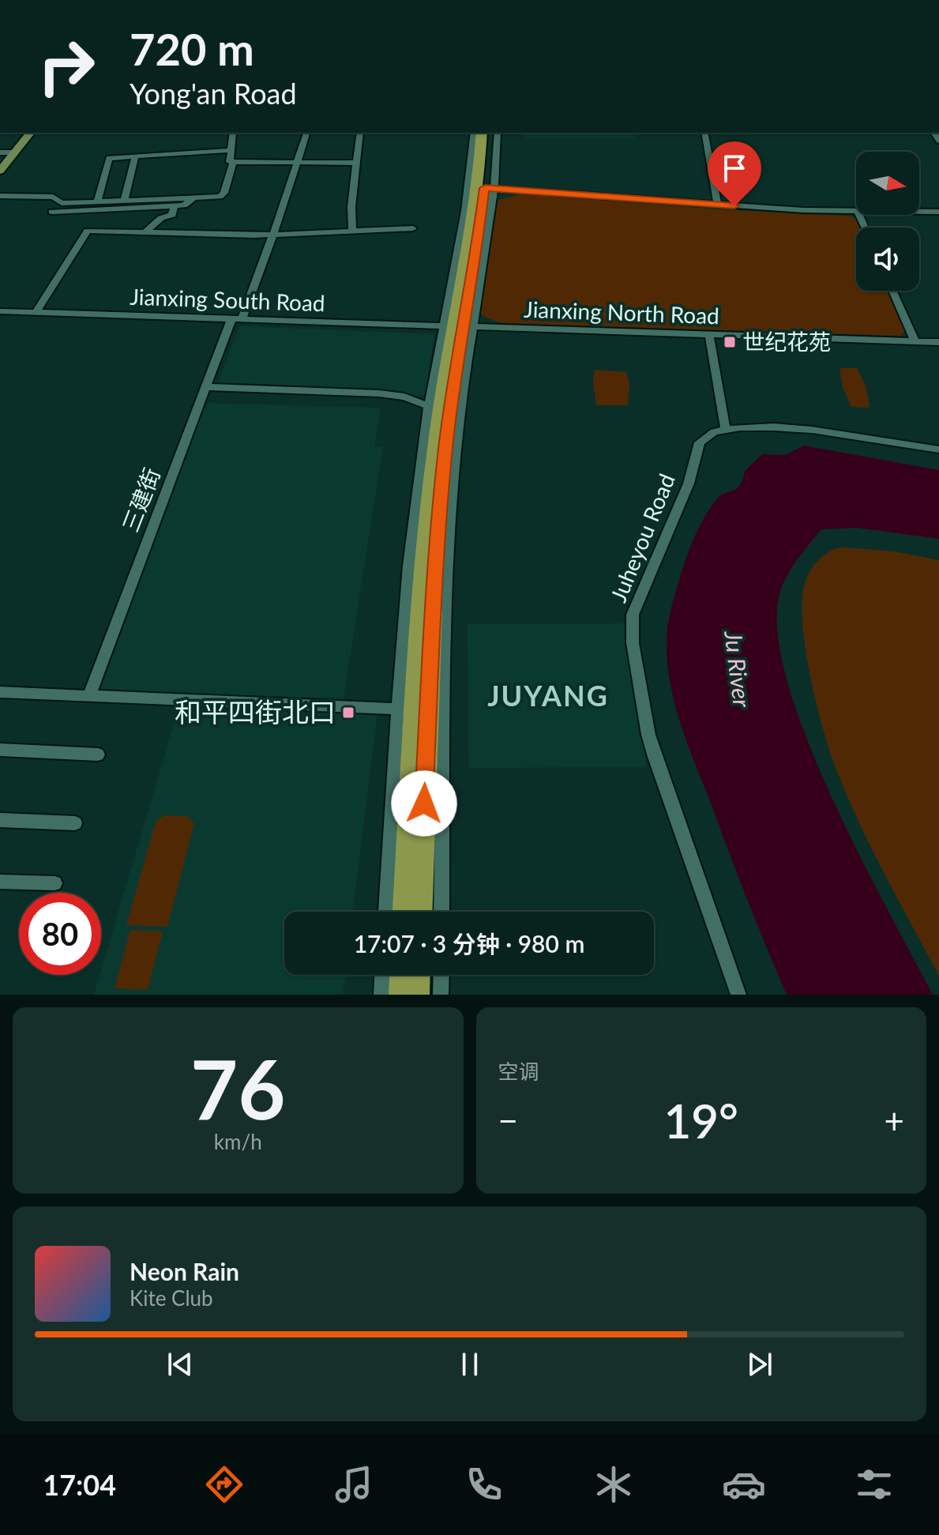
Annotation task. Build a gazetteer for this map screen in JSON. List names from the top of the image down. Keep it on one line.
{"streets":{"street":["Jianxing South Road","Jianxing North Road","三建街","Juheyou Road"]},"crossings":[["Jianxing South Road","Jianxing North Road"],["Jianxing South Road","三建街"]],"districts":["JUYANG"],"water":["Ju River"],"places":{"transit":["世纪花苑","和平四街北口"]},"north":"right","page":{"turn":["720 m","Yong'an Road"],"limit":"80","trip":"17:07 · 3 分钟 · 980 m","tile":[["76","km/h"],"空调"],"heat":["−","19°","+"],"song":["Neon Rain","Kite Club"],"tabs":"17:04"}}
